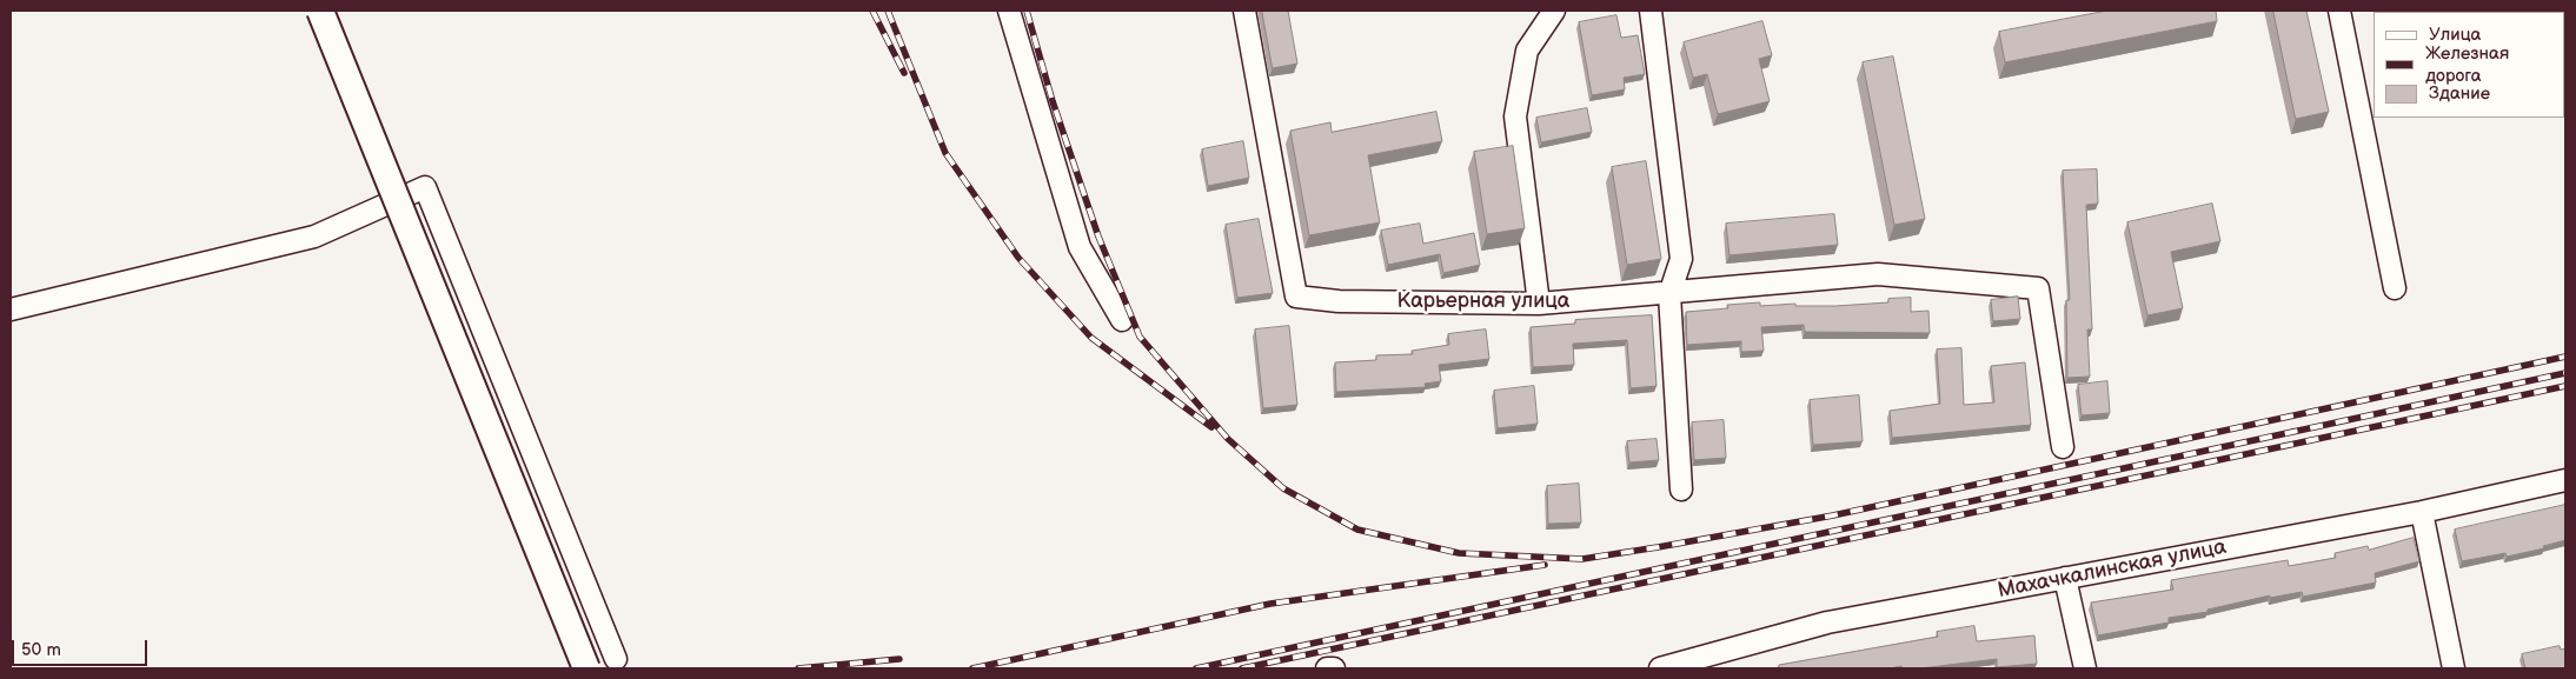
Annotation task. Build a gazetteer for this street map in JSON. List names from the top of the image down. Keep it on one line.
{"streets":{"street":["Карьерная улица","Махачкалинская улица"]},"legend":["Улица","Железная дорога","Здание"],"scale_bar":"50 m"}
